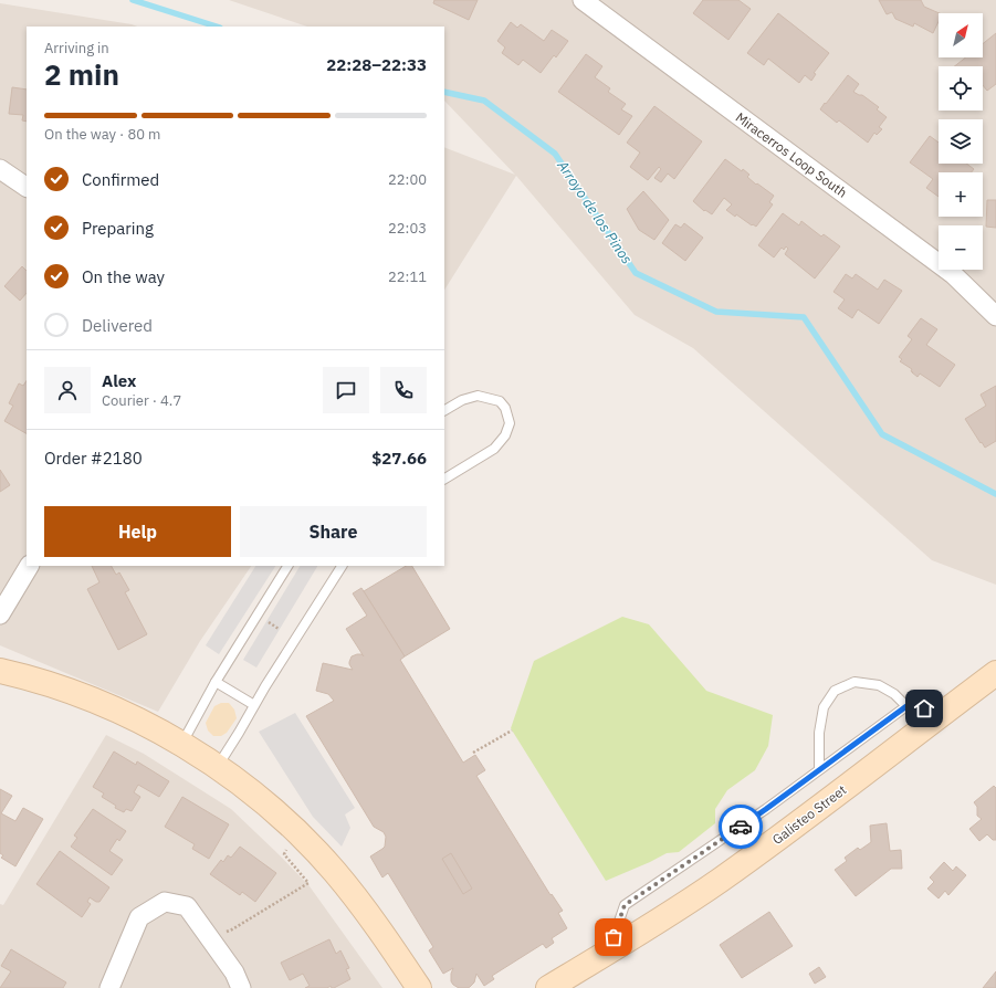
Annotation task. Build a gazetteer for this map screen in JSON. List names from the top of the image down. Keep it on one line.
{"streets":{"street":["Miracerros Loop South","Galisteo Street"]},"water":["Arroyo de los Pinos"],"north":"top right","page":{"map_buttons":["+","−"],"heading":["2 min","Arriving in","22:28–22:33"],"panel":["Alex","Courier · 4.7","Order #2180","$27.66"],"bar":"On the way · 80 m","list":[["Confirmed","22:00"],["Preparing","22:03"],["On the way","22:11"],"Delivered"],"buttons":["Help","Share"]}}
